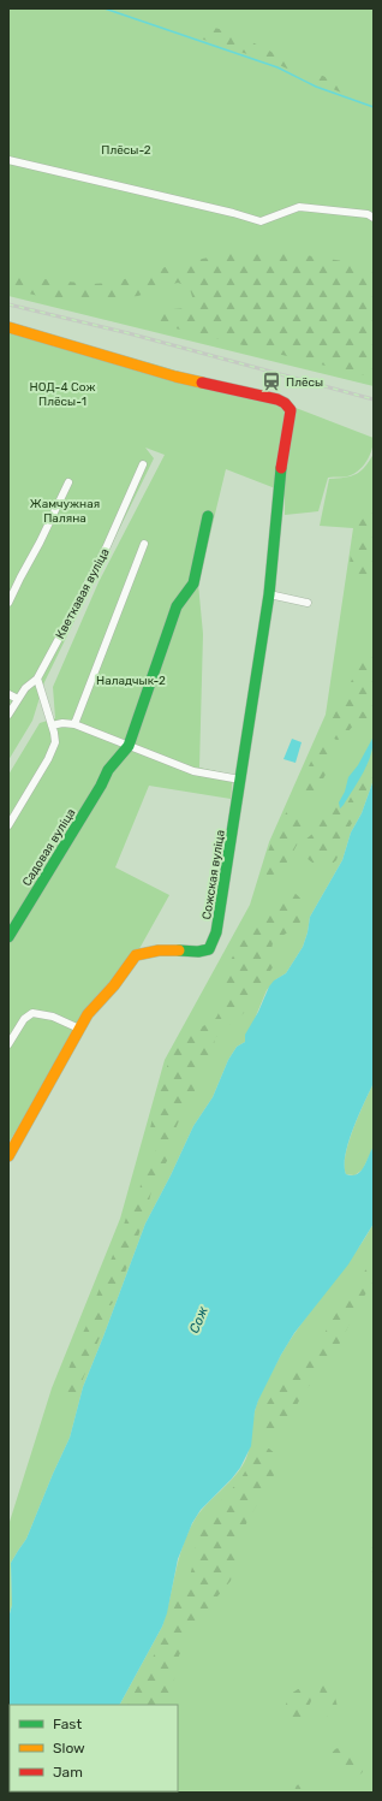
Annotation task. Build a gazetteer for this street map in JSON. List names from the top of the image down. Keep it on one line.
{"streets":{"street":["Кветкавая вуліца","Садовая вуліца","Сожская вуліца"]},"water":["Сож"],"parks":["Плёсы-2","НОД-4 Сож Плёсы-1","Жамчужная Паляна","Наладчык-2"],"places":{"station":["Плёсы"]},"legend":["Fast","Slow","Jam"]}
